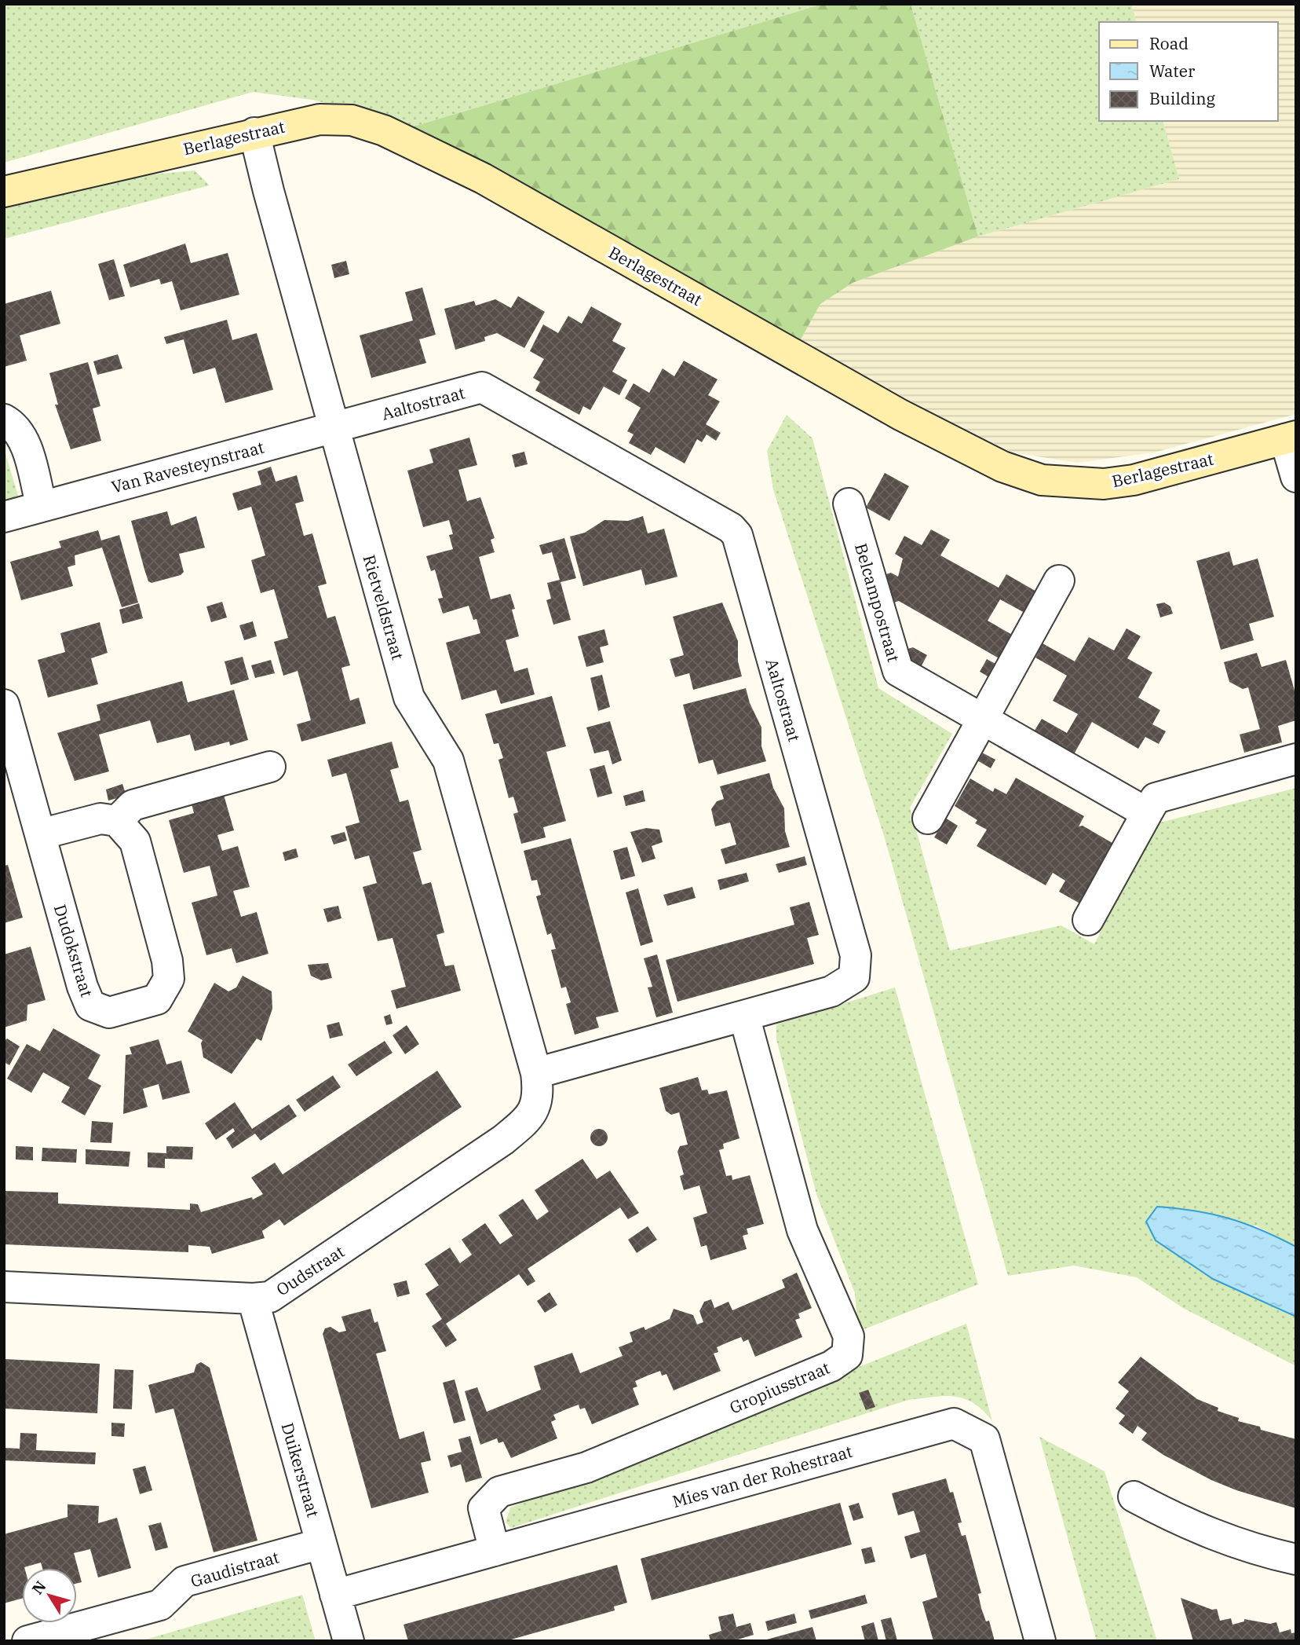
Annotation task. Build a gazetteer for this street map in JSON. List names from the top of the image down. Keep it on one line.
{"streets":{"street":["Berlagestraat","Aaltostraat","Van Ravesteynstraat","Belcampostraat","Rietveldstraat","Dudokstraat","Oudstraat","Gropiusstraat","Duikerstraat","Mies van der Rohestraat","Gaudistraat"]},"crossings":[["Berlagestraat","Rietveldstraat"],["Aaltostraat","Van Ravesteynstraat"],["Aaltostraat","Rietveldstraat"],["Aaltostraat","Oudstraat"],["Aaltostraat","Gropiusstraat"],["Van Ravesteynstraat","Rietveldstraat"],["Rietveldstraat","Oudstraat"],["Oudstraat","Duikerstraat"],["Gropiusstraat","Mies van der Rohestraat"],["Duikerstraat","Mies van der Rohestraat"],["Duikerstraat","Gaudistraat"]],"legend":["Road","Water","Building"],"north":"top left"}
